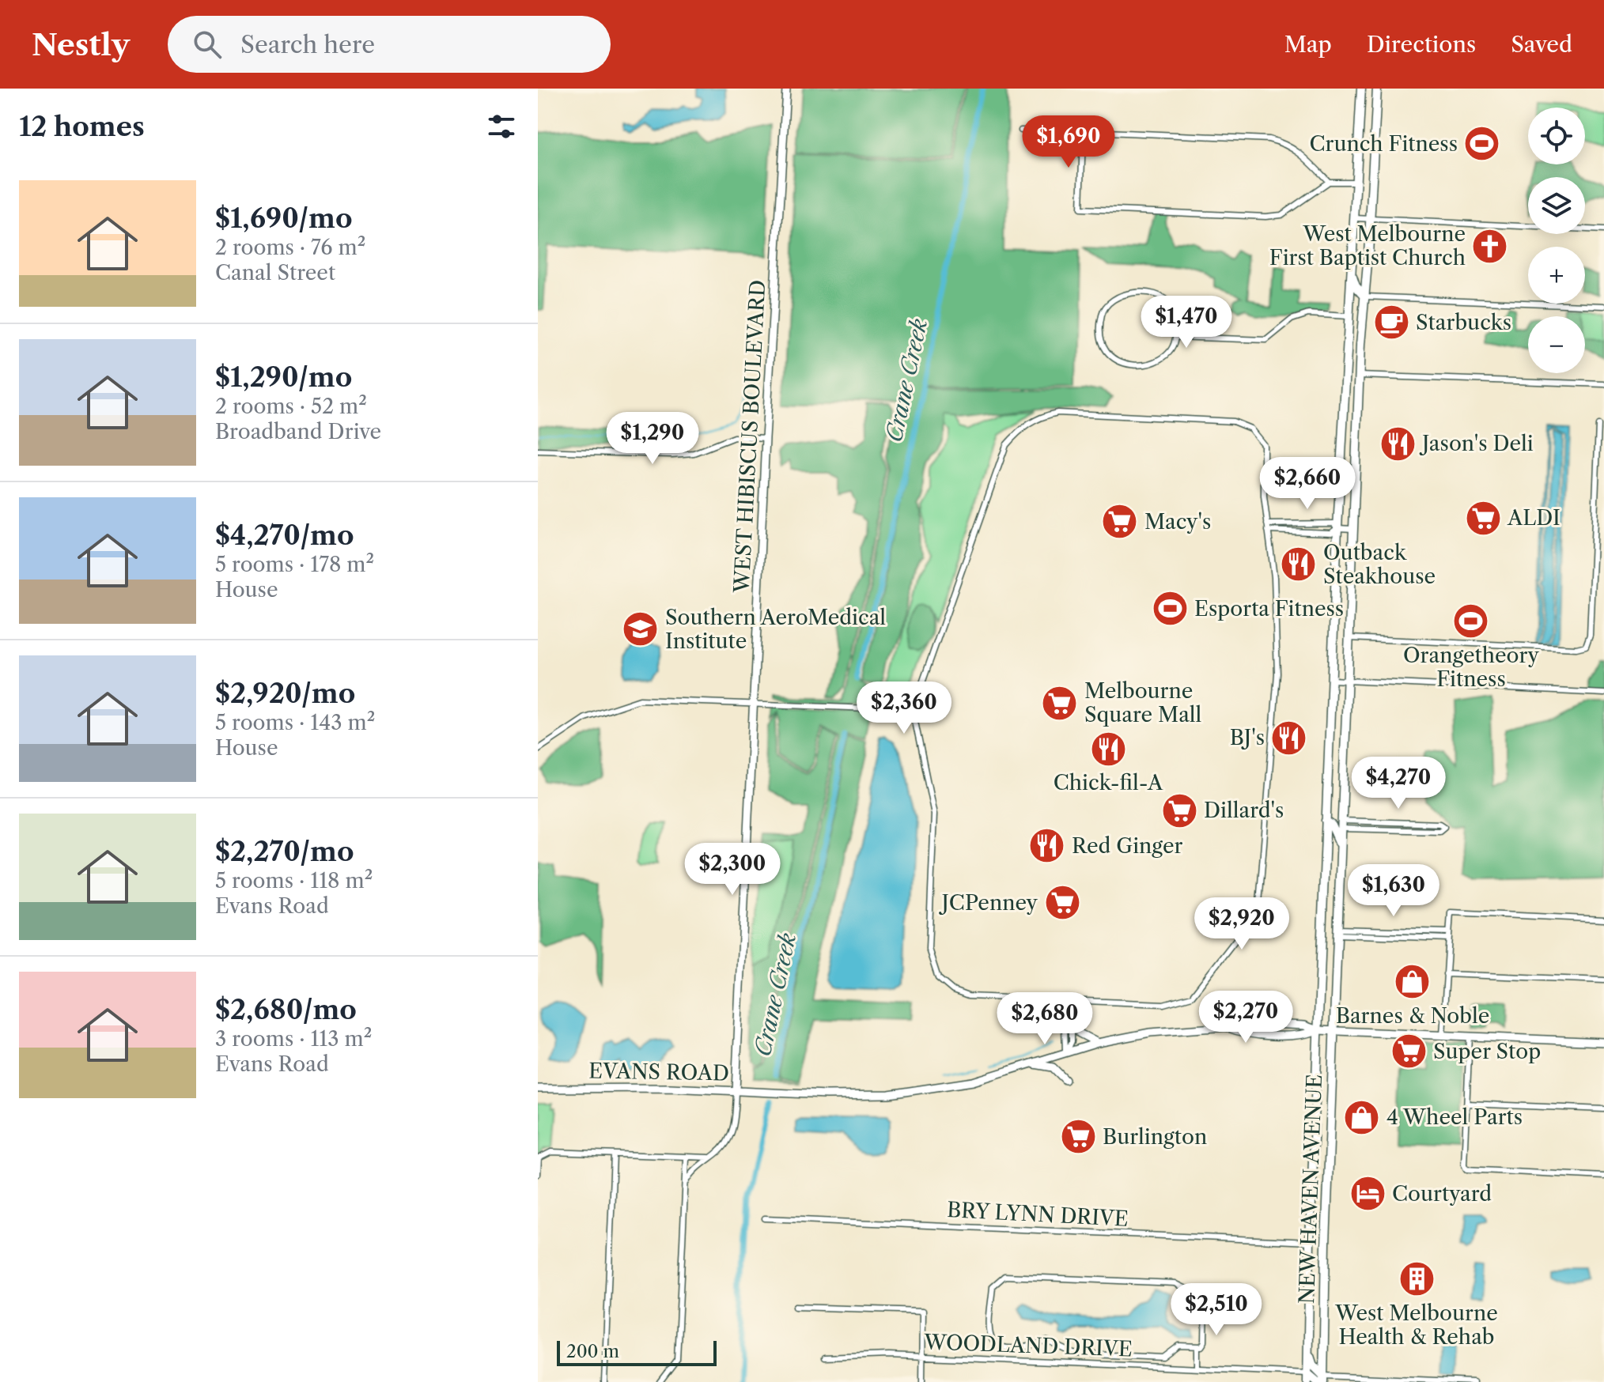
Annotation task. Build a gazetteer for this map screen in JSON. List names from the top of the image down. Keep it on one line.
{"streets":{"main road":["NEW HAVEN AVENUE"],"street":["WEST HIBISCUS BOULEVARD","EVANS ROAD","BRY LYNN DRIVE","WOODLAND DRIVE"]},"crossings":[["WEST HIBISCUS BOULEVARD","EVANS ROAD"],["EVANS ROAD","NEW HAVEN AVENUE"],["NEW HAVEN AVENUE","BRY LYNN DRIVE"],["NEW HAVEN AVENUE","WOODLAND DRIVE"]],"water":["Crane Creek"],"places":{"sports":["Crunch Fitness","Esporta Fitness","Orangetheory Fitness"],"church":["West Melbourne First Baptist Church"],"cafe":["Starbucks"],"restaurant":["Jason's Deli","Outback Steakhouse","BJ's","Chick-fil-A","Red Ginger"],"supermarket":["ALDI","Macy's","Melbourne Square Mall","Dillard's","JCPenney","Super Stop","Burlington"],"school or university":["Southern AeroMedical Institute"],"shop":["Barnes & Noble","4 Wheel Parts"],"hotel":["Courtyard"],"building":["West Melbourne Health & Rehab"]},"scale_bar":"200 m","page":{"header":"Nestly","search":"Search here","nav":["Map","Directions","Saved"],"heading":"12 homes","map_buttons":["+","−"],"price":["$1,690","$1,470","$1,290","$2,660","$2,360","$4,270","$2,300","$1,630","$2,920","$2,270","$2,680","$2,510"],"list":[{"name":"$1,690/mo","note":"2 rooms · 76 m² · Canal Street"},{"name":"$1,290/mo","note":"2 rooms · 52 m² · Broadband Drive"},{"name":"$4,270/mo","note":"5 rooms · 178 m² · House"},{"name":"$2,920/mo","note":"5 rooms · 143 m² · House"},{"name":"$2,270/mo","note":"5 rooms · 118 m² · Evans Road"},{"name":"$2,680/mo","note":"3 rooms · 113 m² · Evans Road"}],"scale":"200 m"}}
